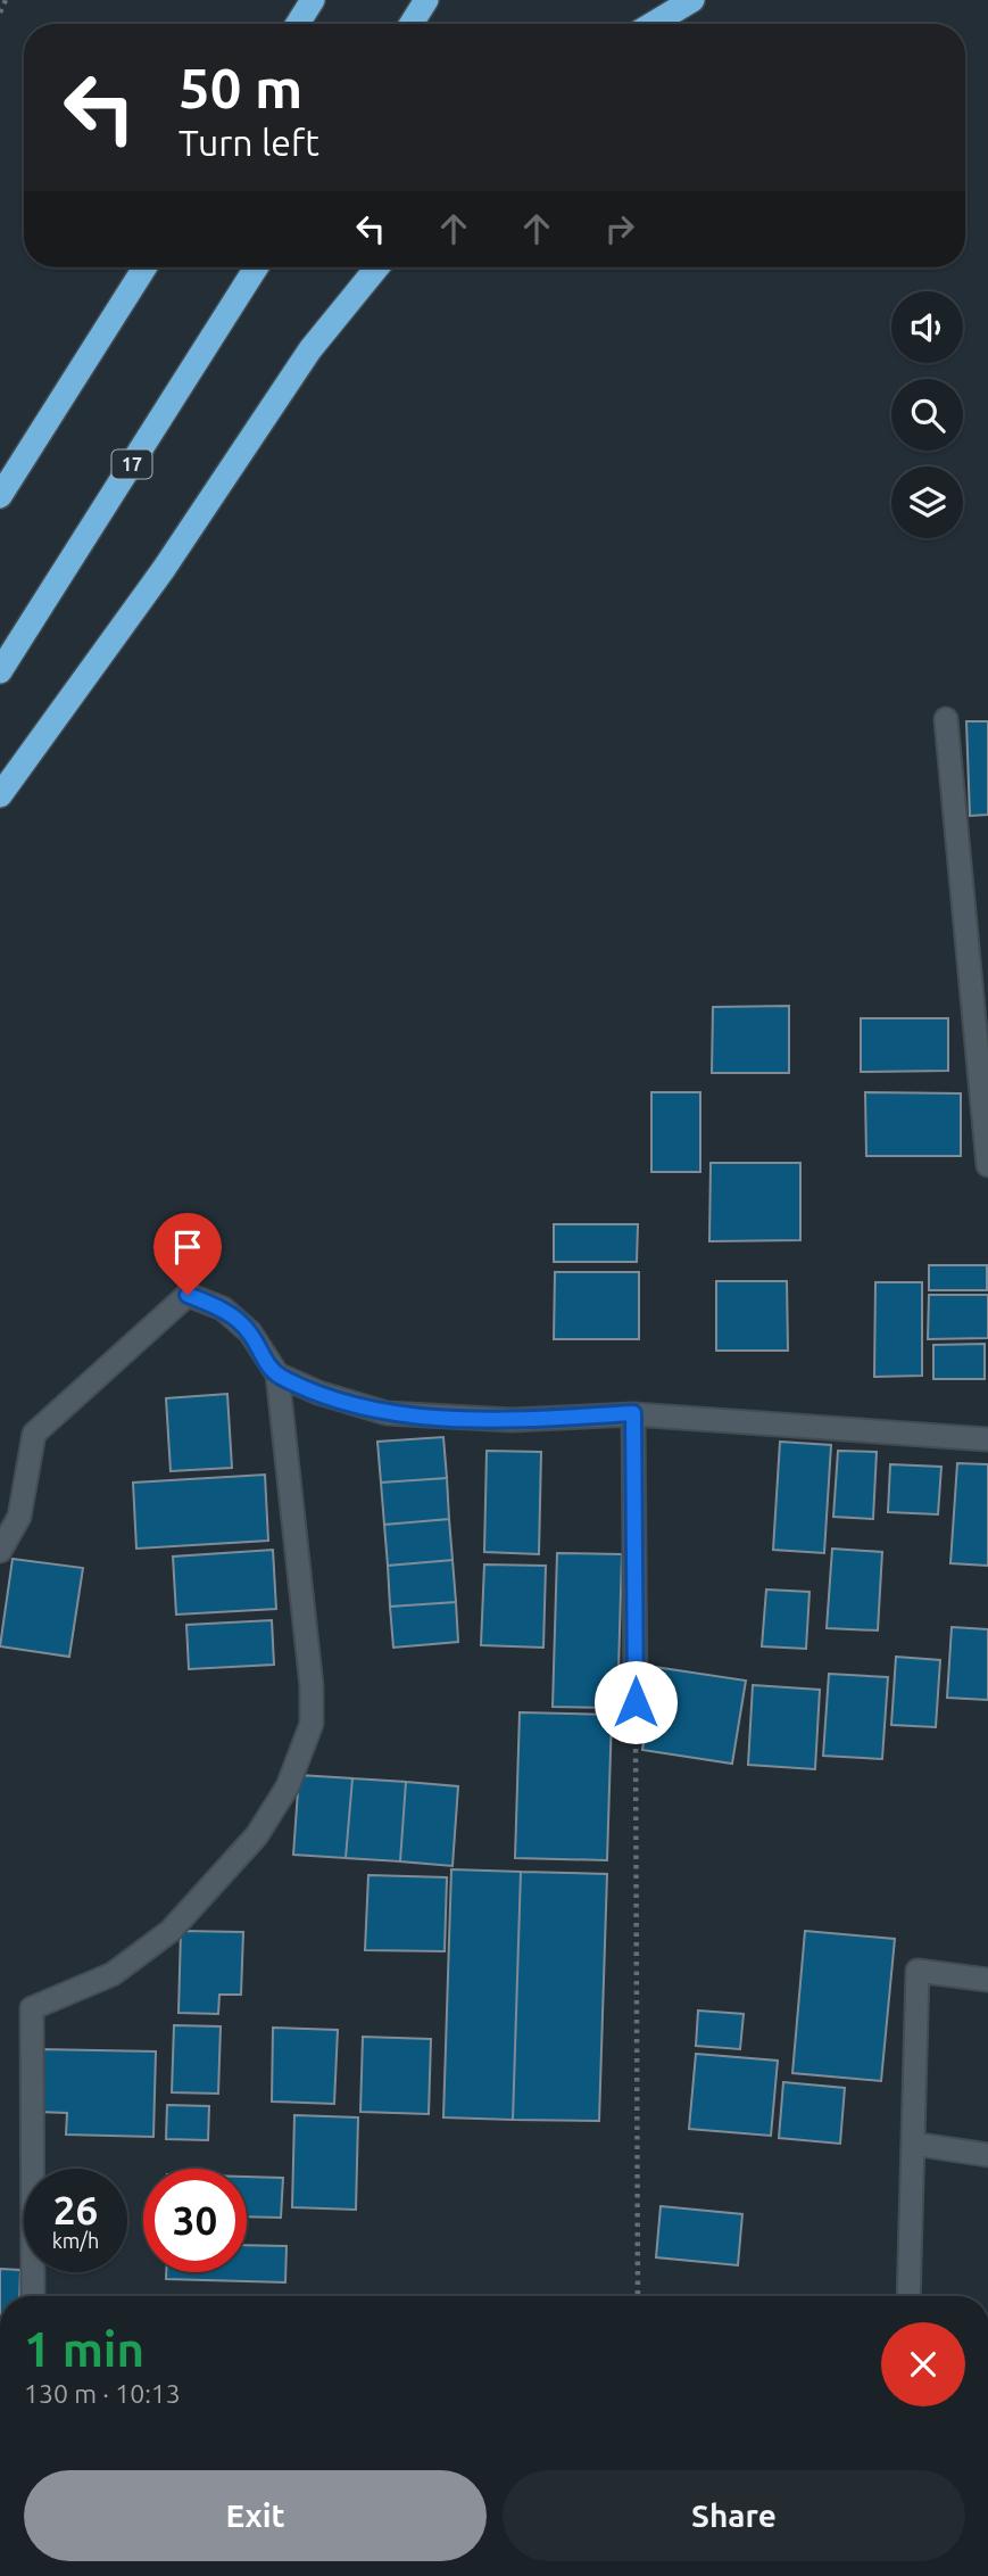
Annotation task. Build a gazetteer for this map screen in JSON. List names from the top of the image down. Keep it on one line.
{"streets":{"highway":["17"]},"page":{"turn":["50 m","Turn left"],"speed":"26 km/h","limit":"30","heading":["1 min","130 m · 10:13"],"buttons":["Exit","Share"]}}
